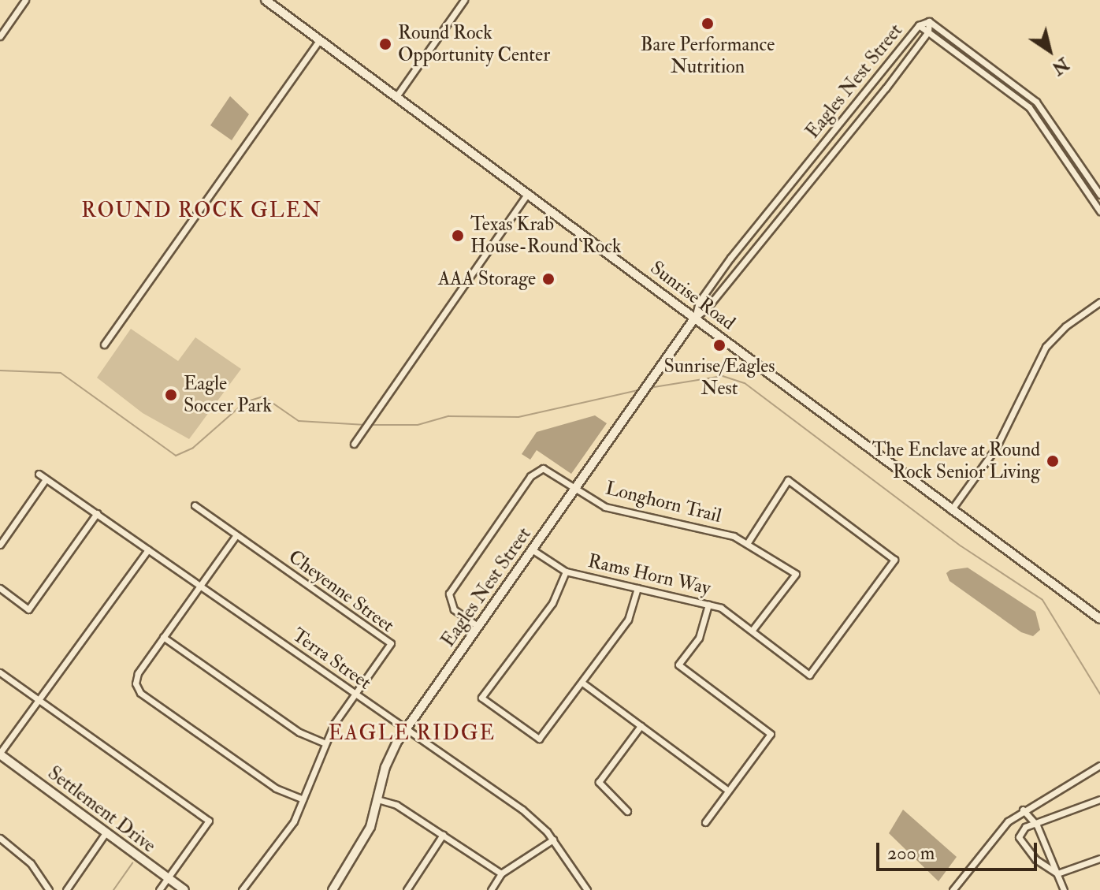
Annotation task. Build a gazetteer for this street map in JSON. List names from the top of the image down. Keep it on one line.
{"streets":{"main road":["Eagles Nest Street","Sunrise Road","Settlement Drive"],"street":["Longhorn Trail","Rams Horn Way","Cheyenne Street","Terra Street"]},"crossings":[["Eagles Nest Street","Sunrise Road"],["Eagles Nest Street","Longhorn Trail"],["Eagles Nest Street","Rams Horn Way"],["Eagles Nest Street","Terra Street"],["Longhorn Trail","Rams Horn Way"],["Cheyenne Street","Terra Street"]],"districts":["ROUND ROCK GLEN","EAGLE RIDGE"],"places":["Bare Performance Nutrition","Round Rock Opportunity Center","Texas Krab House-Round Rock","AAA Storage","Sunrise/Eagles Nest","Eagle Soccer Park","The Enclave at Round Rock Senior Living"],"scale_bar":"200 m","north":"bottom right"}
